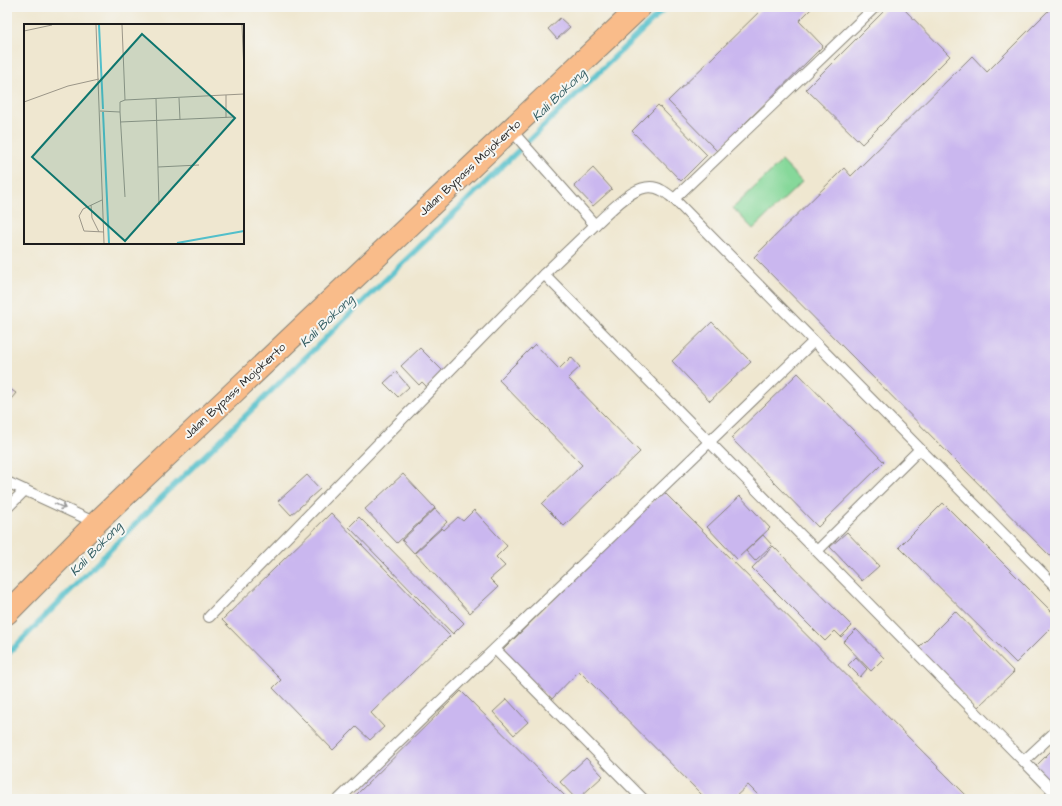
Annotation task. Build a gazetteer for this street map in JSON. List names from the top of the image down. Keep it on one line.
{"streets":{"highway":["Jalan Bypass Mojokerto"]},"water":["Kali Bokong"]}
